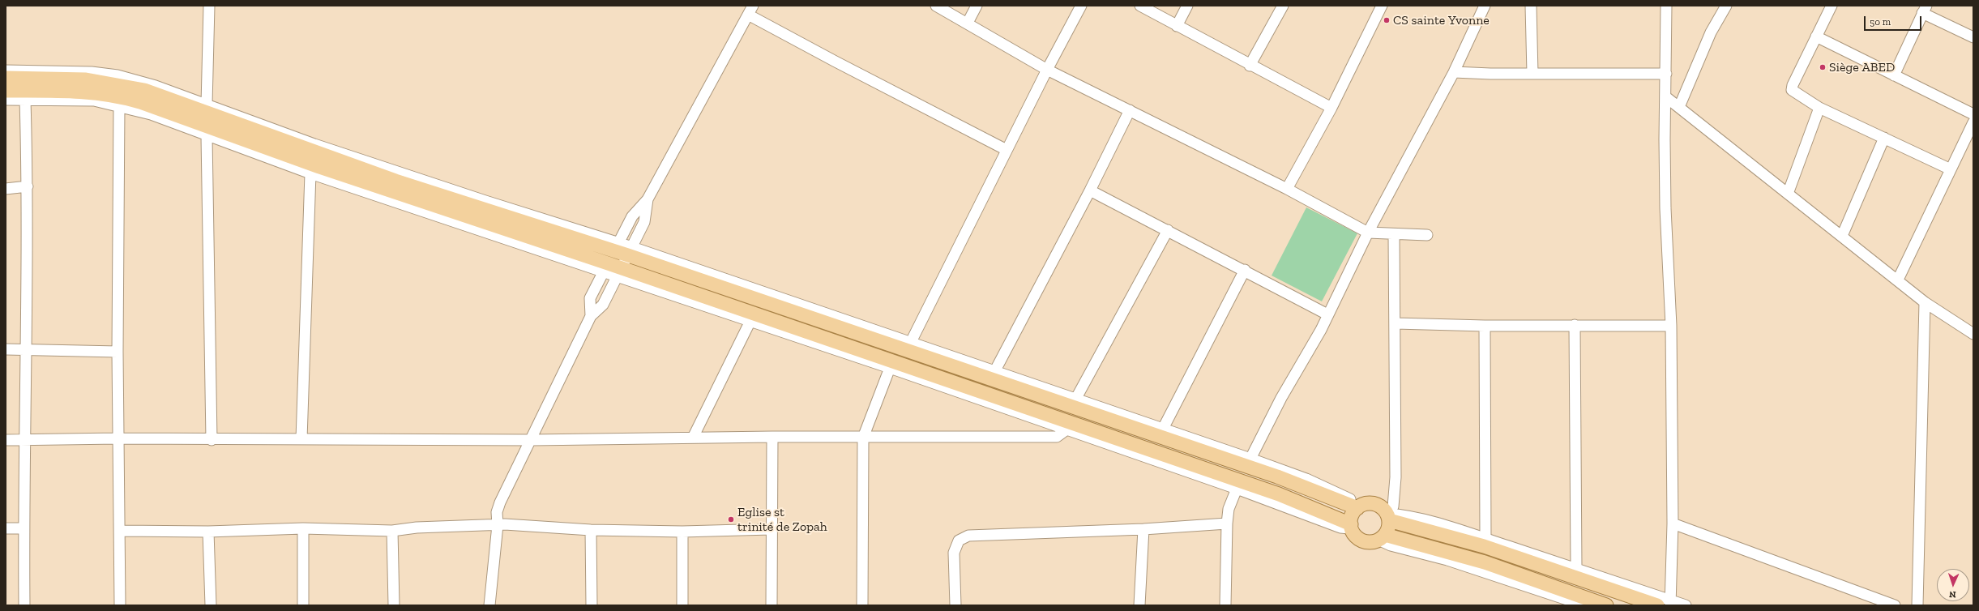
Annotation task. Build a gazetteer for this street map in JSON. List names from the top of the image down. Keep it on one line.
{"places":["CS sainte Yvonne","Siège ABED","Eglise st trinité de Zopah"],"scale_bar":"50 m","north":"bottom"}
